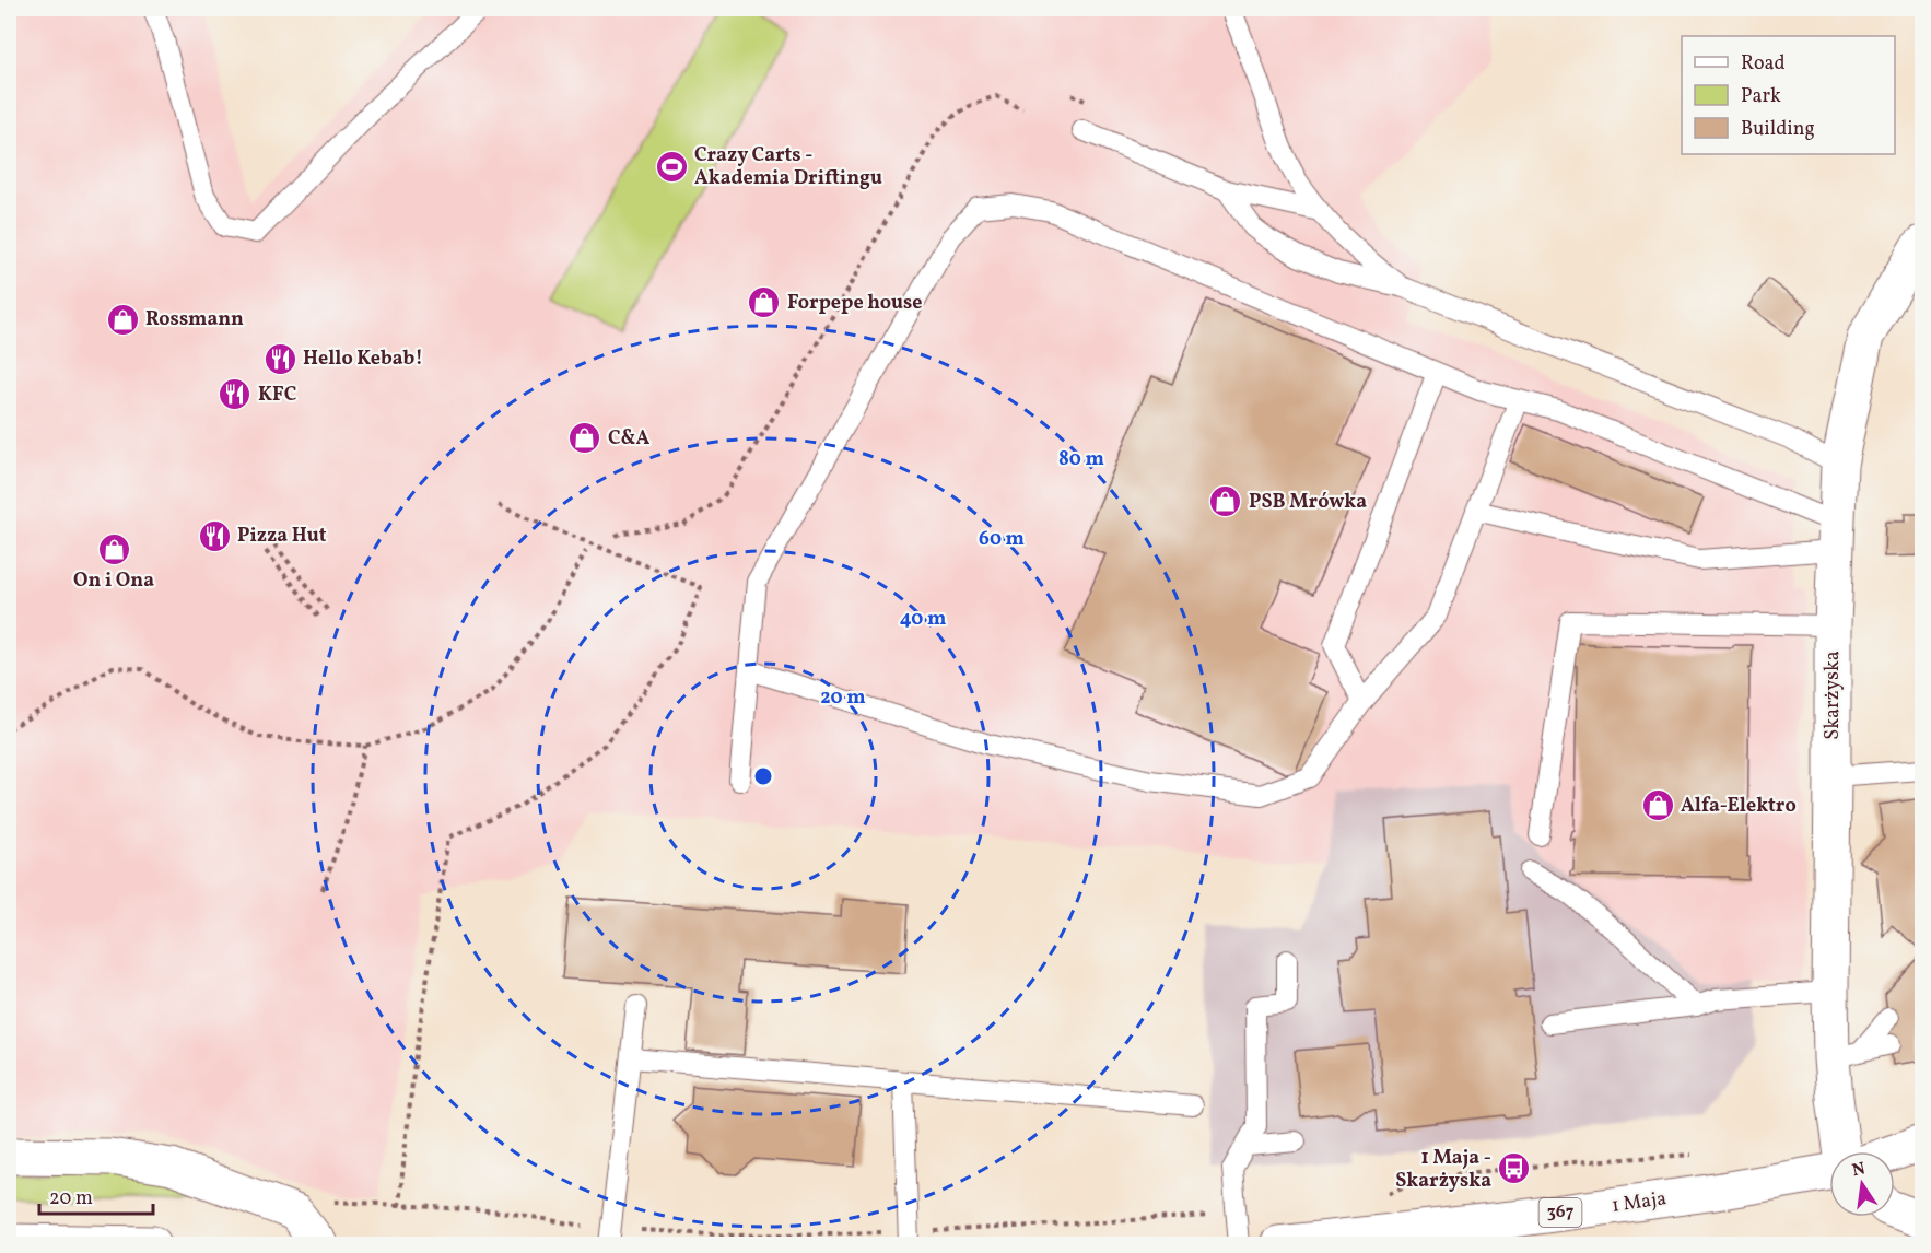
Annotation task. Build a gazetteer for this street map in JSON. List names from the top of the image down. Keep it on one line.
{"streets":{"main road":["Skarżyska","1 Maja","367"]},"places":{"sports":["Crazy Carts - Akademia Driftingu"],"shop":["Forpepe house","Rossmann","C&A","PSB Mrówka","On i Ona","Alfa-Elektro"],"restaurant":["Hello Kebab!","KFC","Pizza Hut"],"bus stop":["1 Maja - Skarżyska"]},"legend":["Road","Park","Building"],"scale_bar":"20 m","north":"top","rings":["80 m","60 m","40 m","20 m"]}
